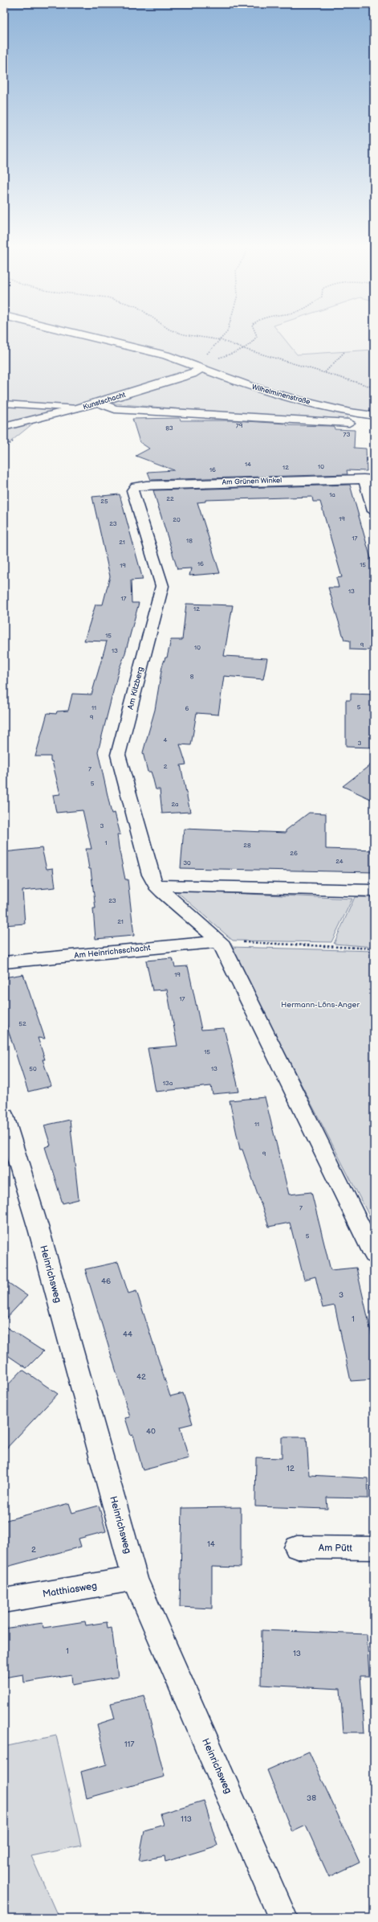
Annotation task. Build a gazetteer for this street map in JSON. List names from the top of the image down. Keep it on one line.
{"streets":{"street":["Wilhelminenstraße","Kunstschacht","Am Grünen Winkel","Am Kitzberg","Am Heinrichsschacht","Heinrichsweg","Am Pütt","Matthiasweg"]},"crossings":[["Wilhelminenstraße","Kunstschacht"],["Am Grünen Winkel","Am Kitzberg"],["Heinrichsweg","Matthiasweg"]],"parks":["Hermann-Löns-Anger"],"house_numbers":["79","83","73","14","10","12","16","1a","22","25","19","20","23","17","18","21","16","15","19","13","17","12","15","9","10","13","8","5","11","6","9","4","3","2","7","5","2a","3","1","28","26","24","30","23","21","19","17","52","15","50","13","13a","11","9","7","5","46","3","1","44","42","40","12","14","2","1","13","117","38","113"]}
